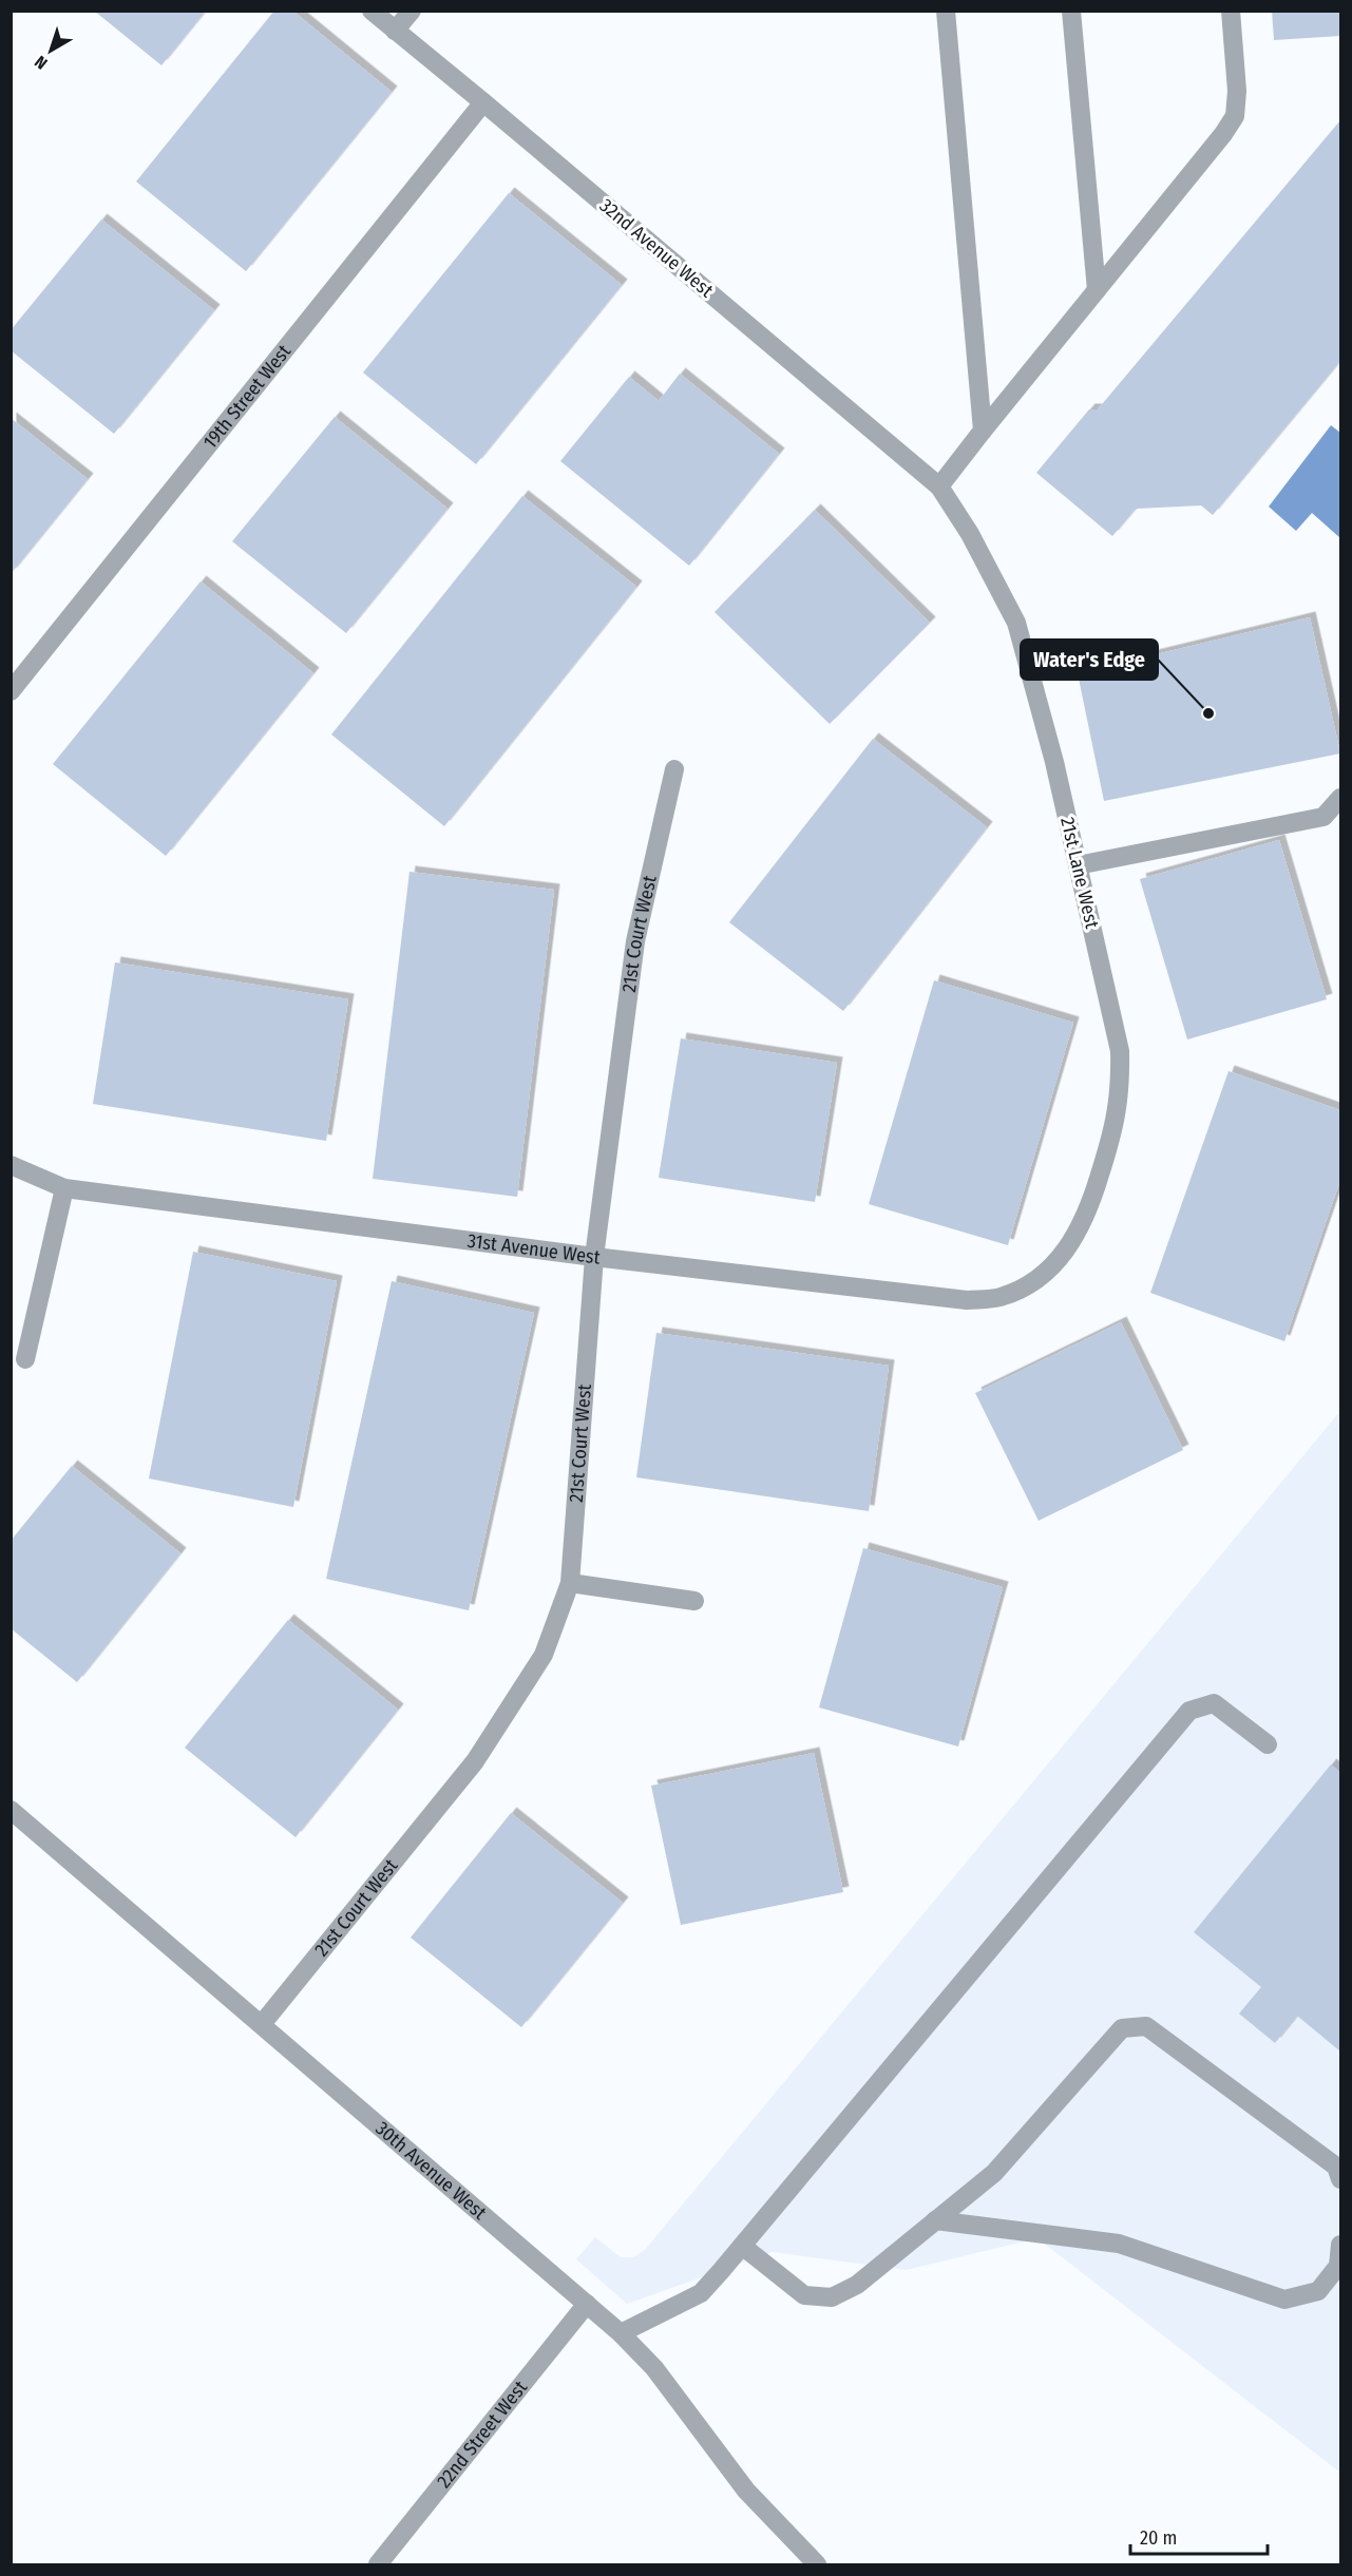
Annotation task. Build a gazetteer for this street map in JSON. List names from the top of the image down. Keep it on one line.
{"streets":{"street":["32nd Avenue West","19th Street West","21st Lane West","21st Court West","31st Avenue West","30th Avenue West","22nd Street West"]},"crossings":[["32nd Avenue West","19th Street West"],["32nd Avenue West","21st Lane West"],["21st Lane West","31st Avenue West"],["21st Court West","31st Avenue West"],["21st Court West","30th Avenue West"],["30th Avenue West","22nd Street West"]],"places":["Water's Edge"],"scale_bar":"20 m","north":"bottom left"}
